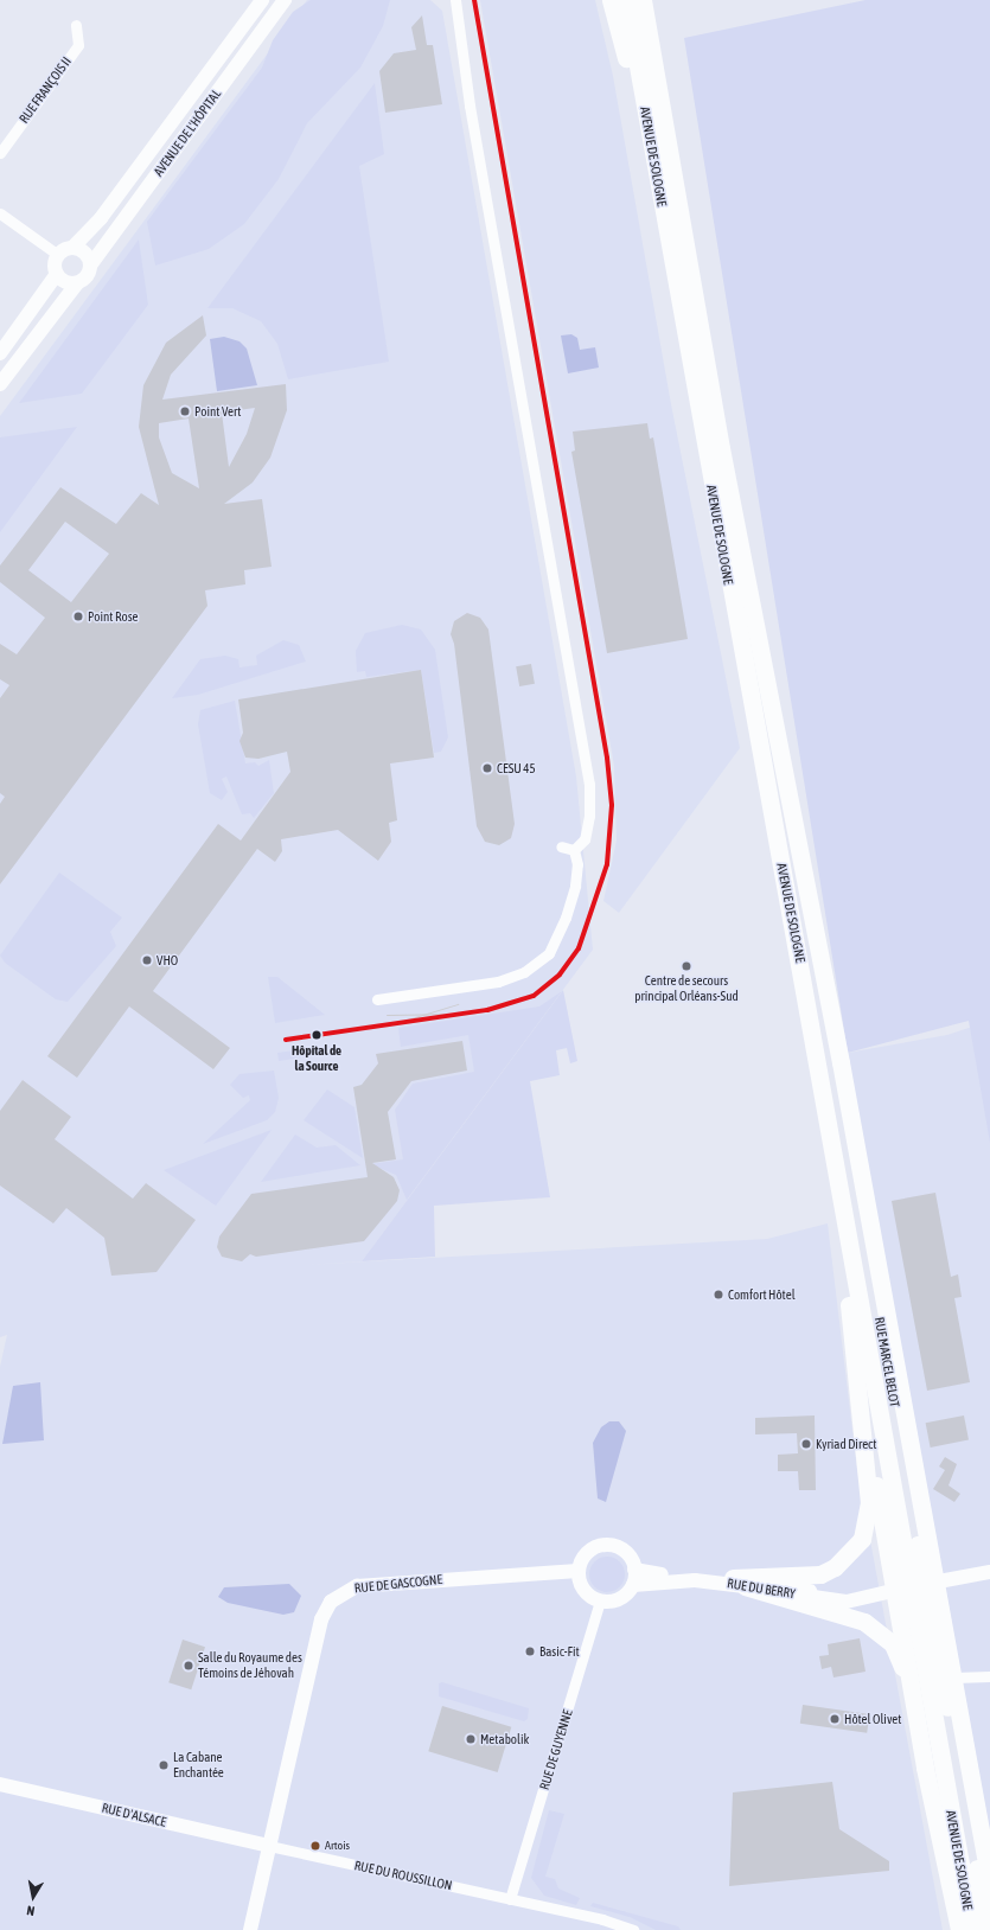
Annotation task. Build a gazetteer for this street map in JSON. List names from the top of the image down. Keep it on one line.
{"streets":{"main road":["AVENUE DE SOLOGNE","RUE MARCEL BELOT"],"street":["RUE FRANÇOIS II","AVENUE DE L'HÔPITAL","RUE DE GASCOGNE","RUE DU BERRY","RUE DE GUYENNE","RUE D'ALSACE","RUE DU ROUSSILLON"]},"crossings":[["AVENUE DE SOLOGNE","RUE MARCEL BELOT"],["RUE MARCEL BELOT","RUE DU BERRY"],["RUE DE GASCOGNE","RUE DU BERRY"],["RUE DE GASCOGNE","RUE DE GUYENNE"],["RUE DE GASCOGNE","RUE D'ALSACE"],["RUE DE GASCOGNE","RUE DU ROUSSILLON"],["RUE DU BERRY","RUE DE GUYENNE"],["RUE DE GUYENNE","RUE DU ROUSSILLON"],["RUE D'ALSACE","RUE DU ROUSSILLON"]],"places":["Point Vert","Point Rose","CESU 45","VHO","Centre de secours principal Orléans-Sud","Hôpital de la Source","Comfort Hôtel","Kyriad Direct","Basic-Fit","Salle du Royaume des Témoins de Jéhovah","Hôtel Olivet","Metabolik","La Cabane Enchantée","Artois"],"north":"bottom"}
